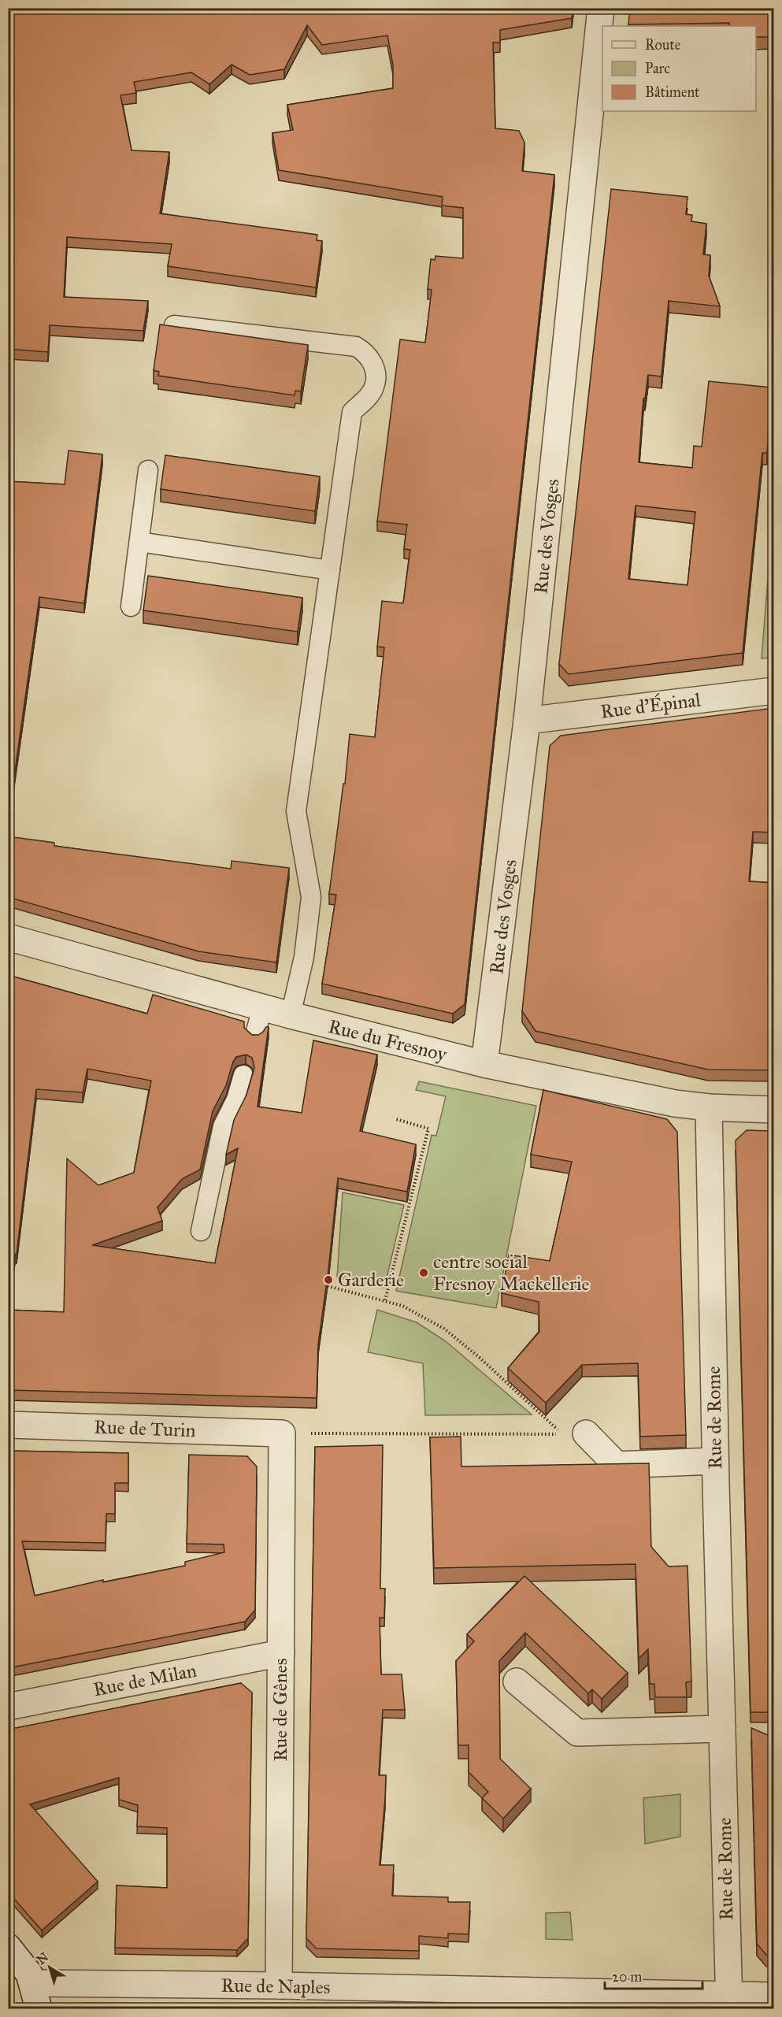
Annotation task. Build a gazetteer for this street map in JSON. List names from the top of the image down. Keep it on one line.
{"streets":{"street":["Rue des Vosges","Rue d'Épinal","Rue du Fresnoy","Rue de Rome","Rue de Turin","Rue de Milan","Rue de Gênes","Rue de Naples"]},"crossings":[["Rue des Vosges","Rue d'Épinal"],["Rue des Vosges","Rue du Fresnoy"],["Rue du Fresnoy","Rue de Rome"],["Rue de Rome","Rue de Naples"],["Rue de Turin","Rue de Gênes"],["Rue de Milan","Rue de Gênes"],["Rue de Gênes","Rue de Naples"]],"places":["centre social Fresnoy Mackellerie","Garderie"],"legend":["Route","Parc","Bâtiment"],"scale_bar":"20 m","north":"top left"}
